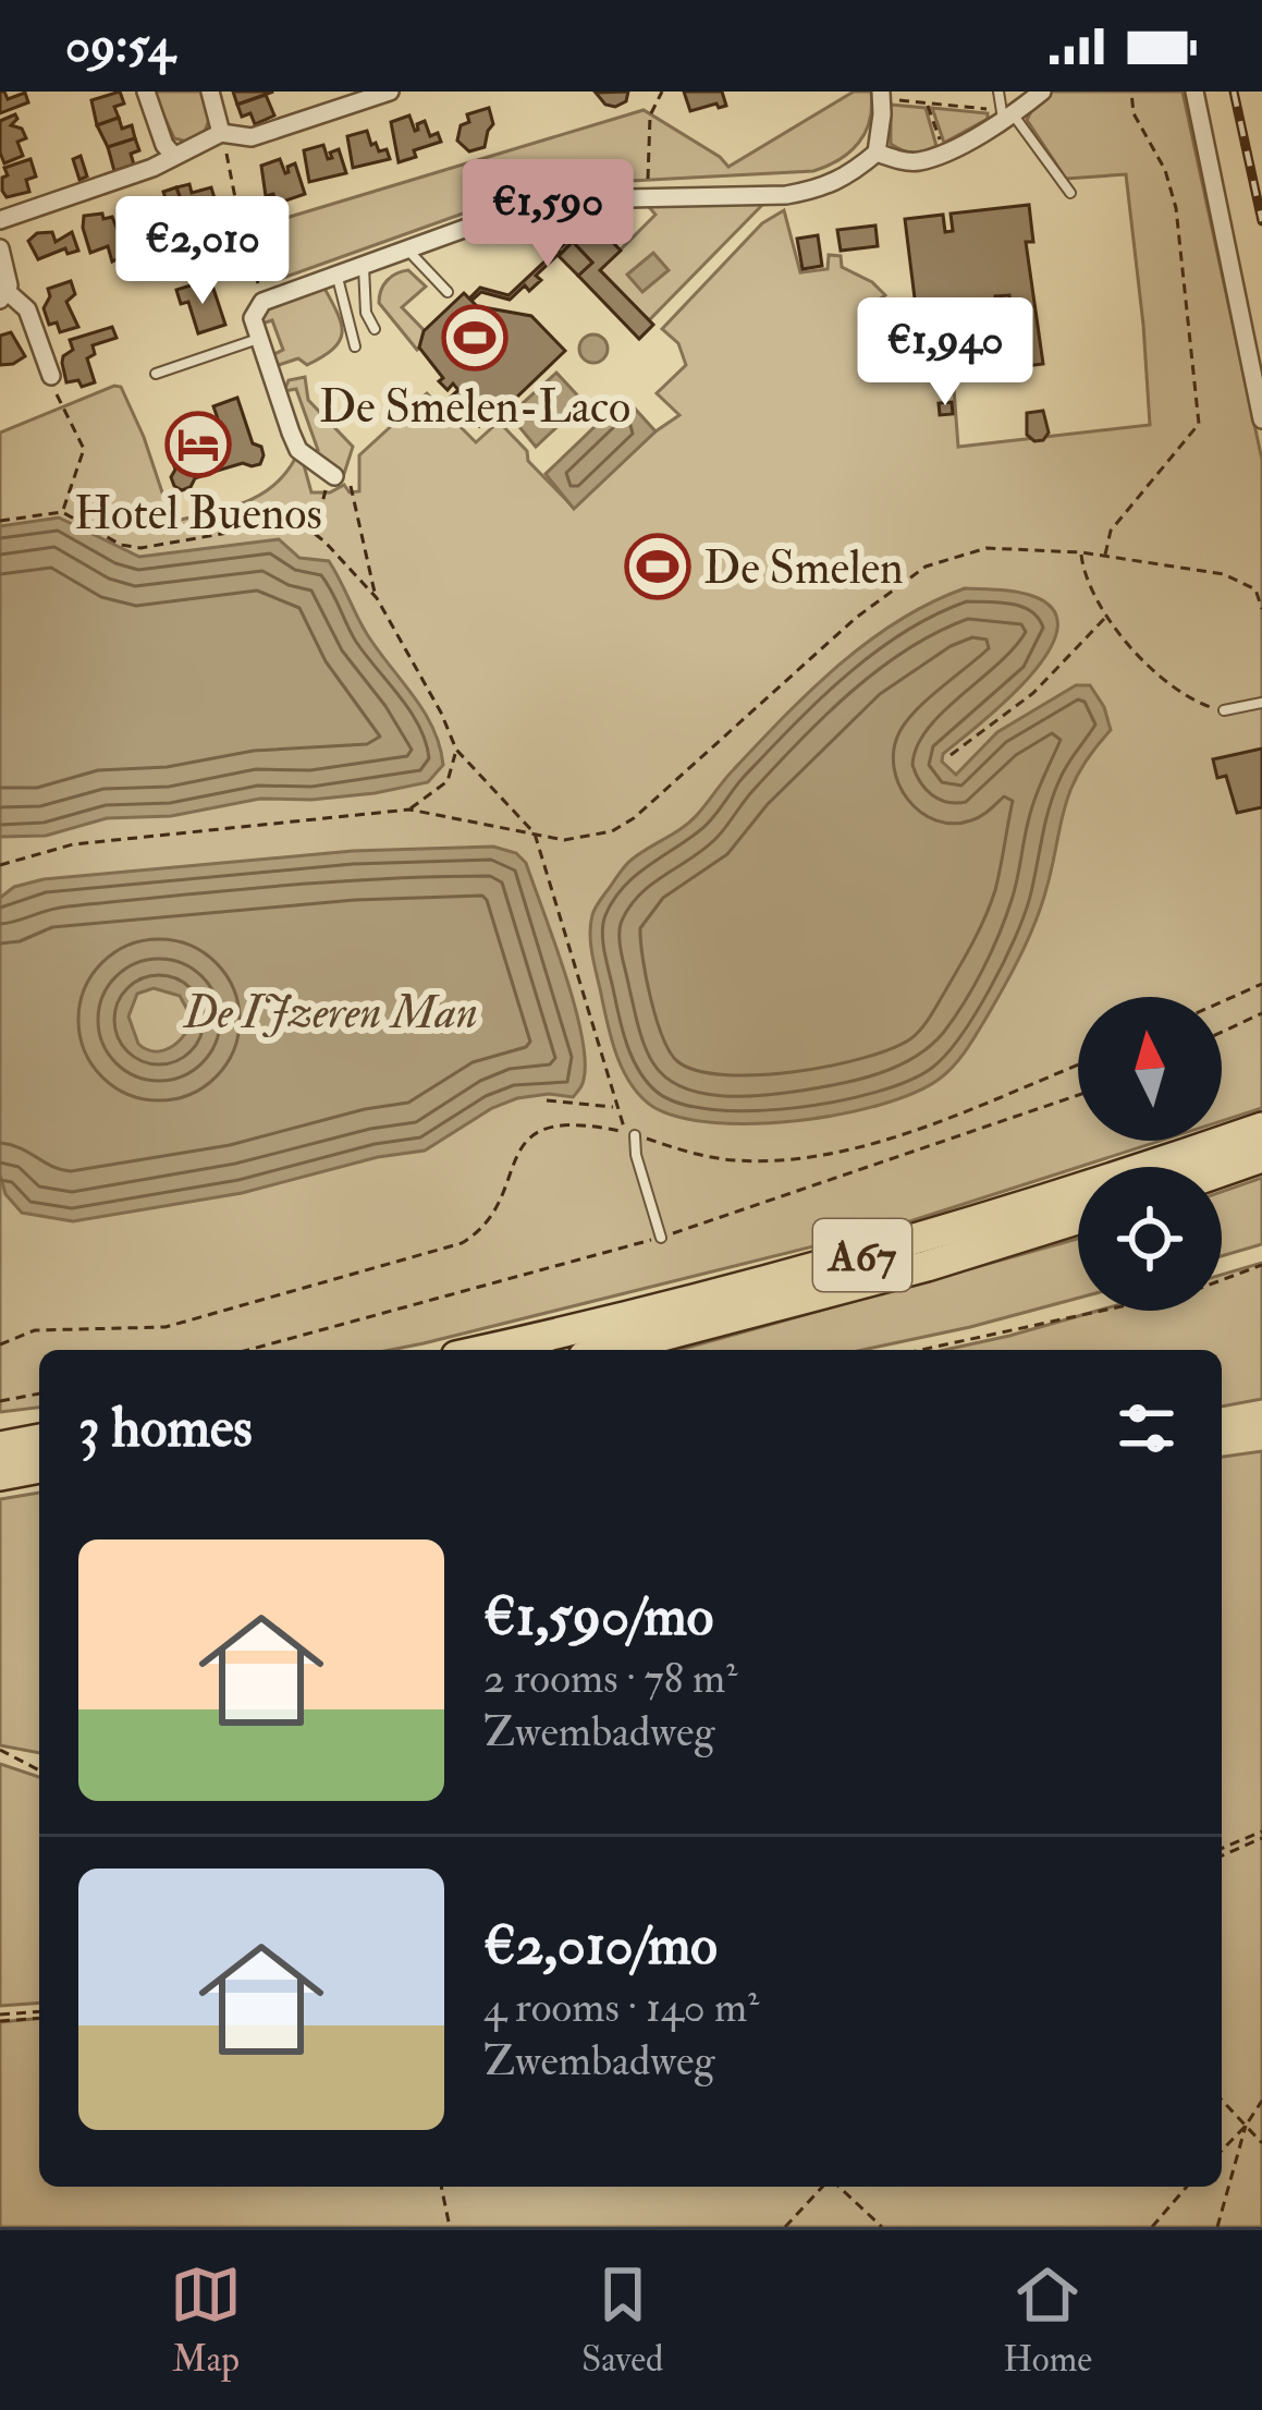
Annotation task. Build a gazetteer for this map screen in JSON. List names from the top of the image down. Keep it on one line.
{"streets":{"highway":["A67"]},"parks":["De IJzeren Man"],"places":{"sports":["De Smelen-Laco","De Smelen"],"hotel":["Hotel Buenos"]},"north":"top","page":{"status":"09:54","price":["€1,590","€2,010","€1,940"],"heading":"3 homes","list":[{"name":"€1,590/mo","note":"2 rooms · 78 m² · Zwembadweg"},{"name":"€2,010/mo","note":"4 rooms · 140 m² · Zwembadweg"}],"tabs":["Map","Saved","Home"]}}
